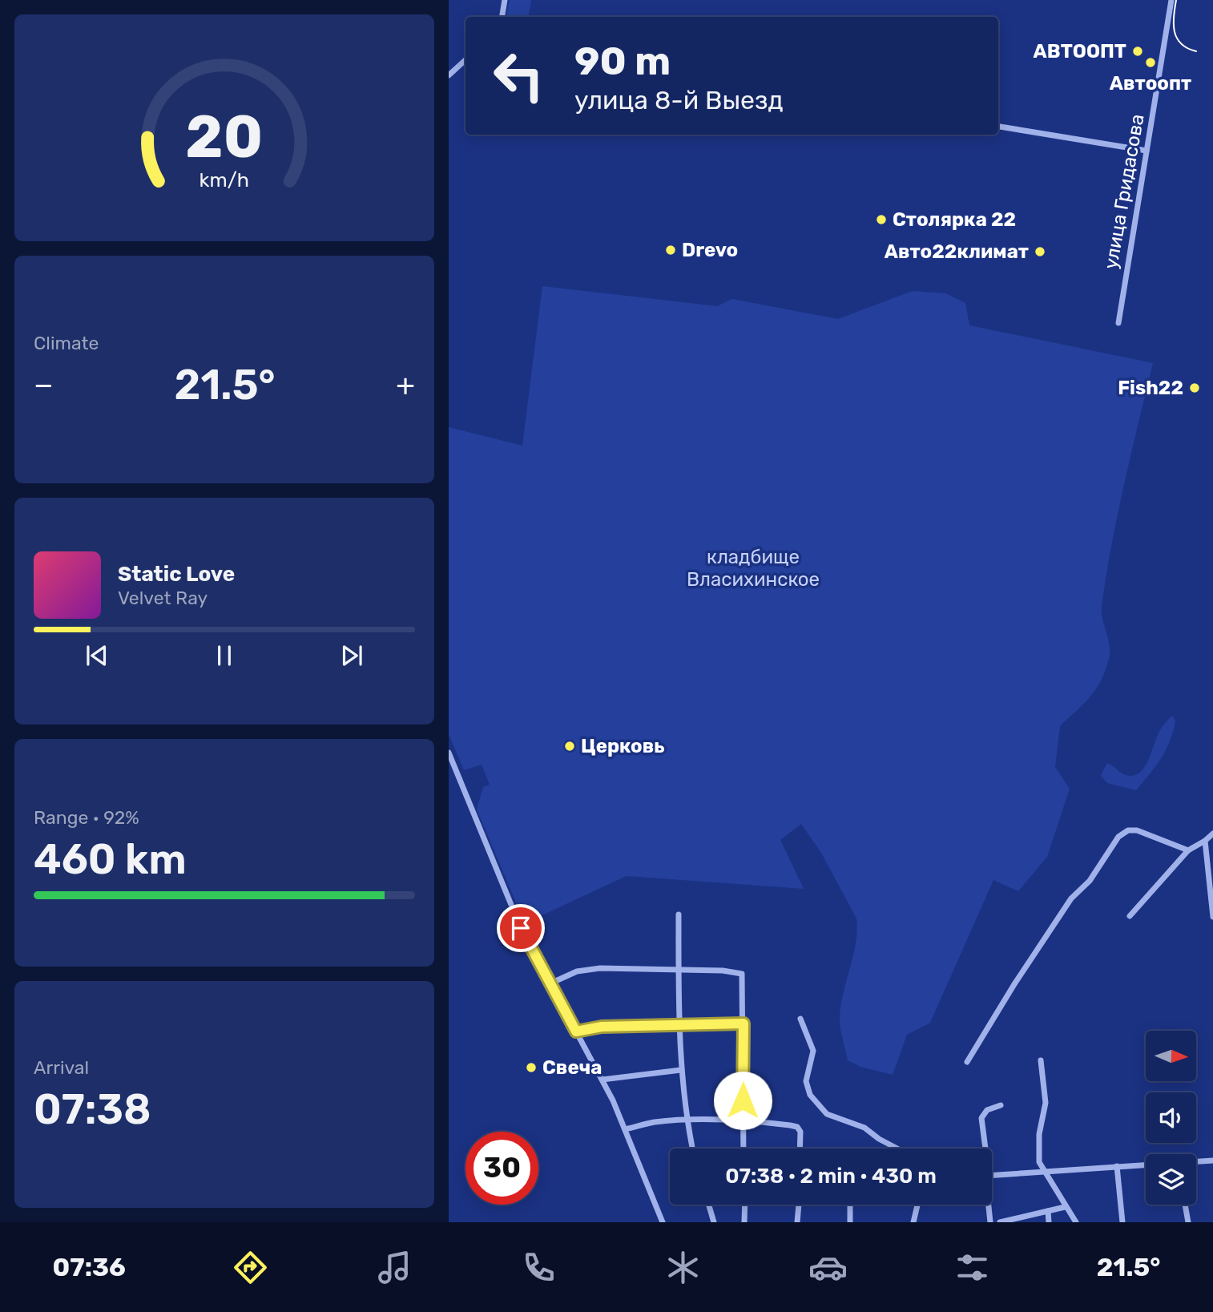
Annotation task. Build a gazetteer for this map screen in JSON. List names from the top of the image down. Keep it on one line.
{"streets":{"street":["улица Гридасова"]},"parks":["кладбище Власихинское"],"places":["АВТООПТ","Автоопт","Столярка 22","Drevo","Авто22климат","Fish22","Церковь","Свеча"],"north":"right","page":{"turn":["90 m","улица 8-й Выезд"],"tile":["Climate",["Range · 92%","460 km"],["Arrival","07:38"]],"heat":["−","21.5°","+"],"song":["Static Love","Velvet Ray"],"limit":"30","trip":"07:38 · 2 min · 430 m","tabs":["07:36","21.5°"],"gauge":["20","km/h"]}}
